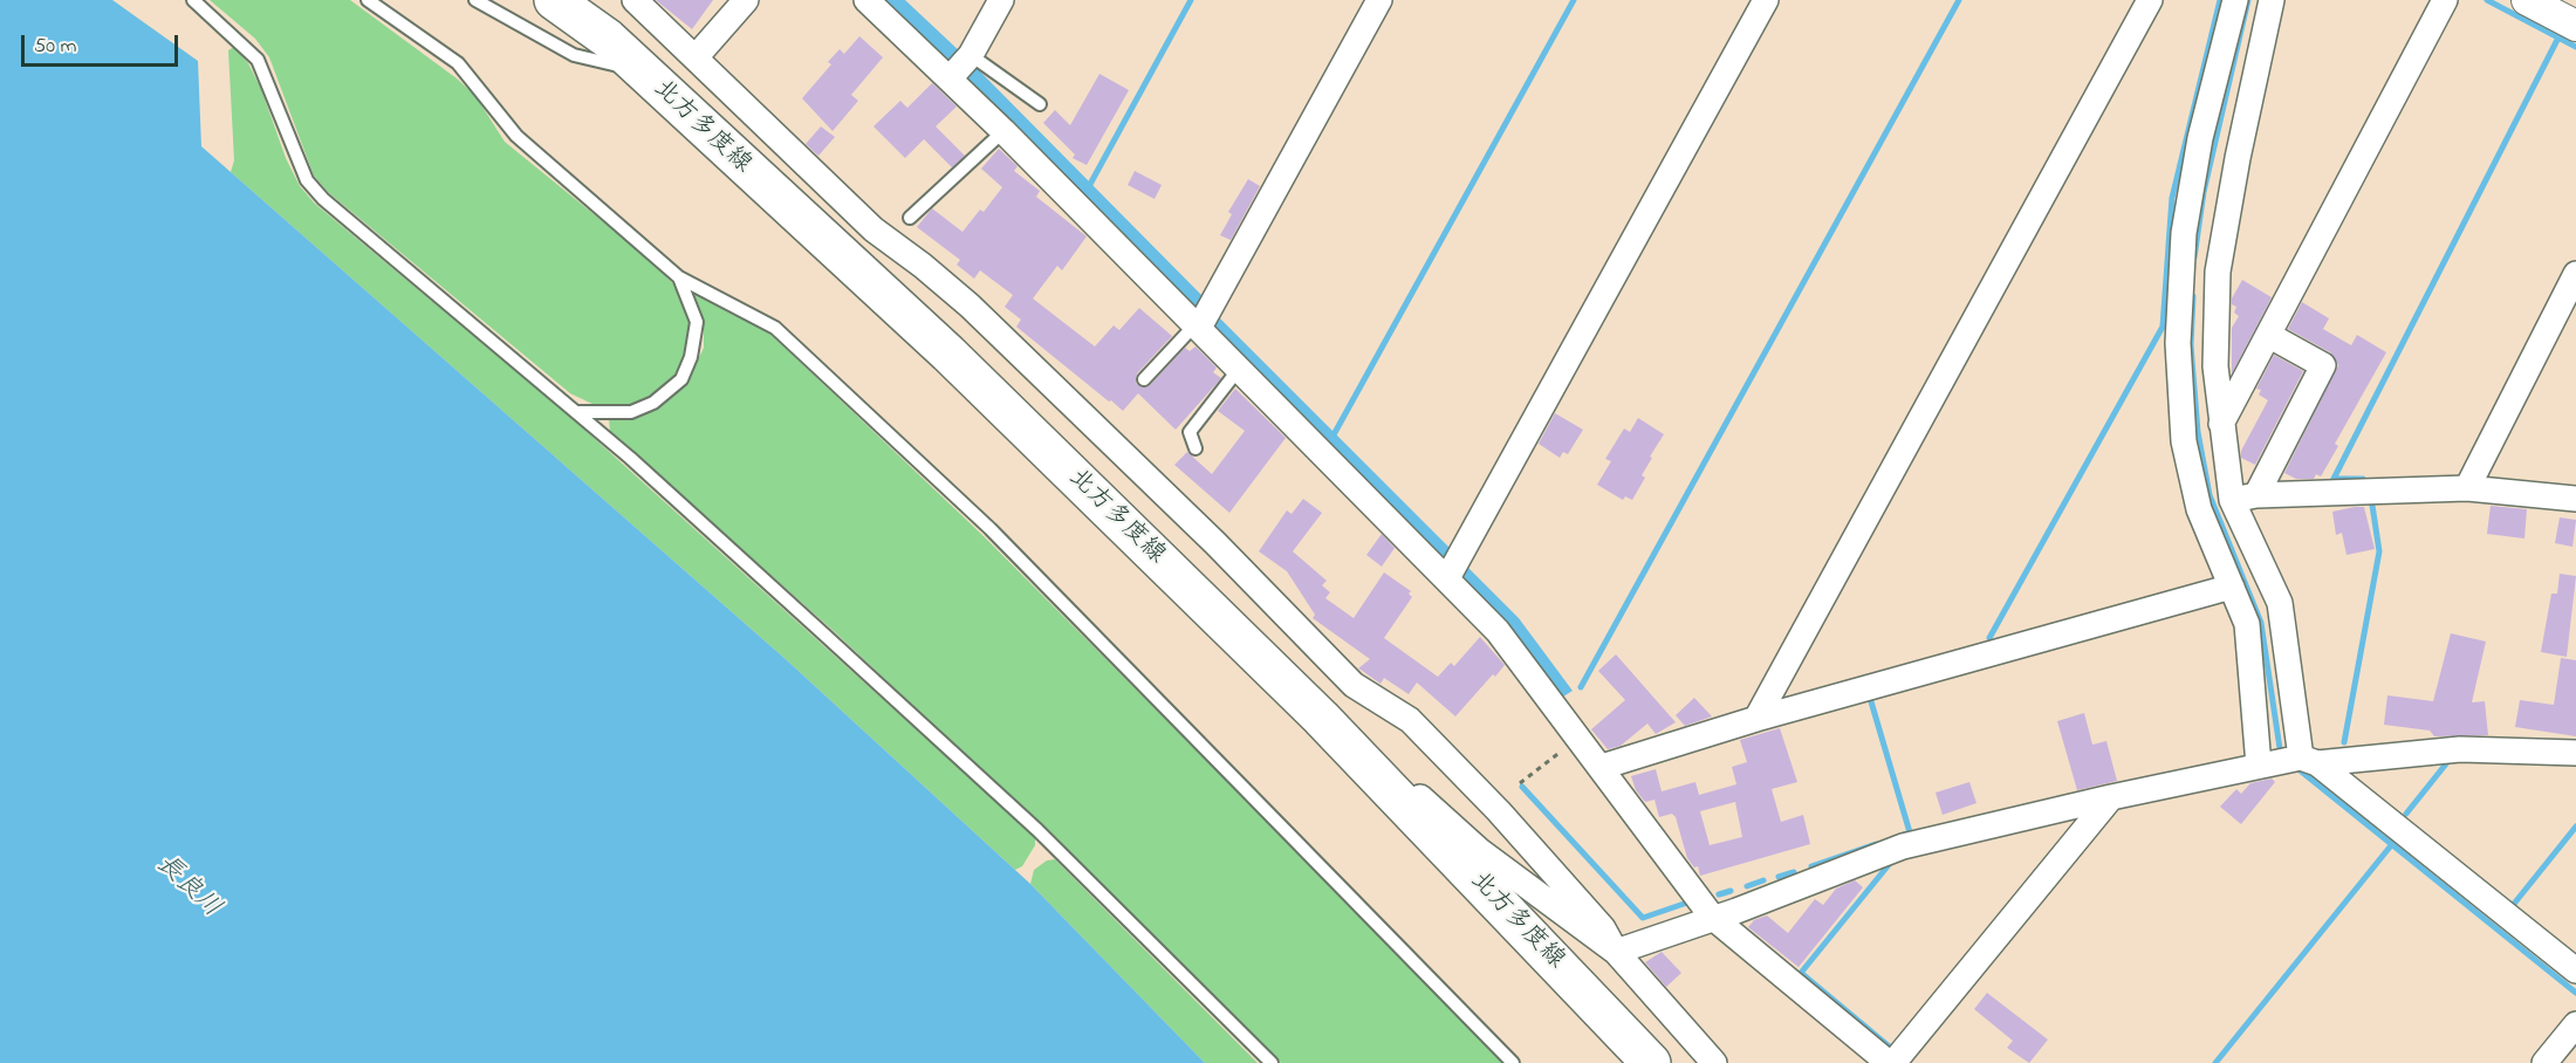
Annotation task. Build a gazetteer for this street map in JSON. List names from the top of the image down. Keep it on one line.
{"streets":{"main road":["北方多度線"]},"water":["長良川"],"scale_bar":"50 m"}
